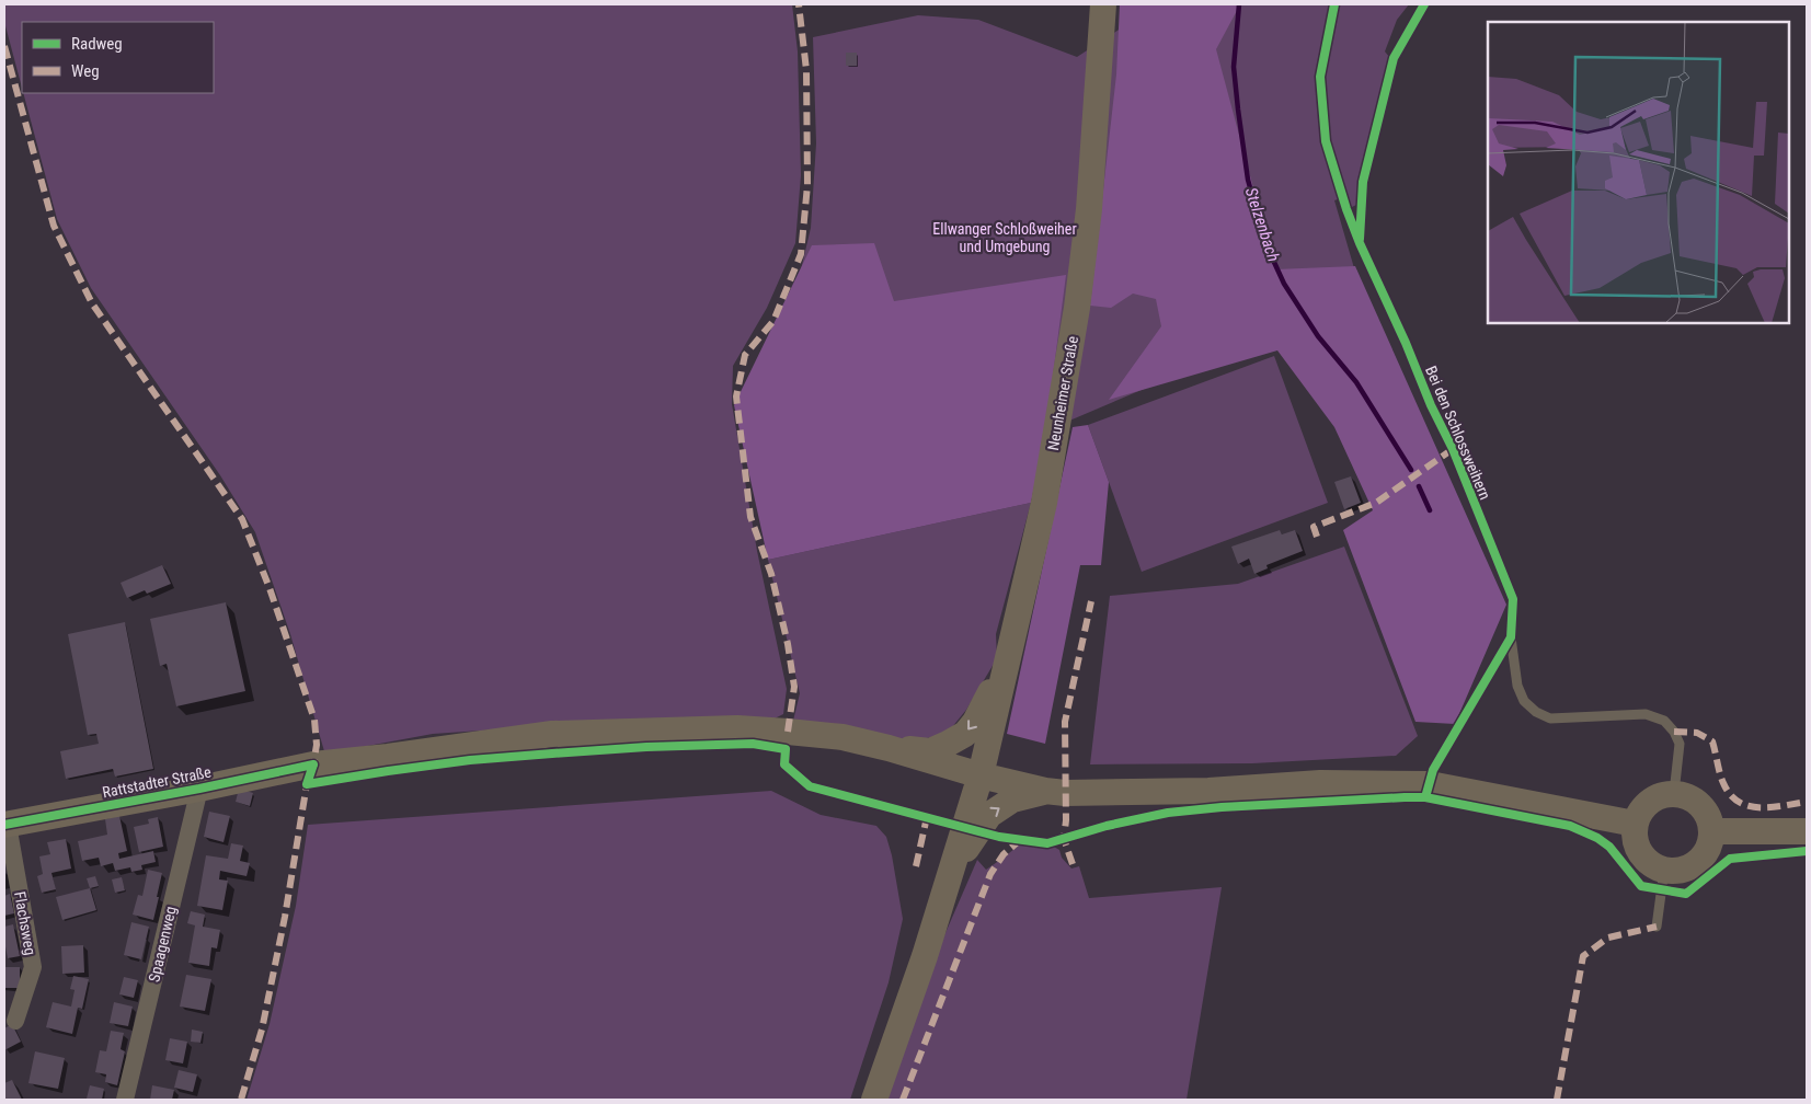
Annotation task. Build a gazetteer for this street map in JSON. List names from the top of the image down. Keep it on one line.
{"streets":{"street":["Neunheimer Straße","Rattstadter Straße","Flachsweg","Spaagenweg"],"lane":["Bei den Schlossweihern"]},"crossings":[["Rattstadter Straße","Flachsweg"],["Rattstadter Straße","Spaagenweg"]],"water":["Stelzenbach"],"parks":["Ellwanger Schloßweiher und Umgebung"],"legend":["Radweg","Weg"]}
